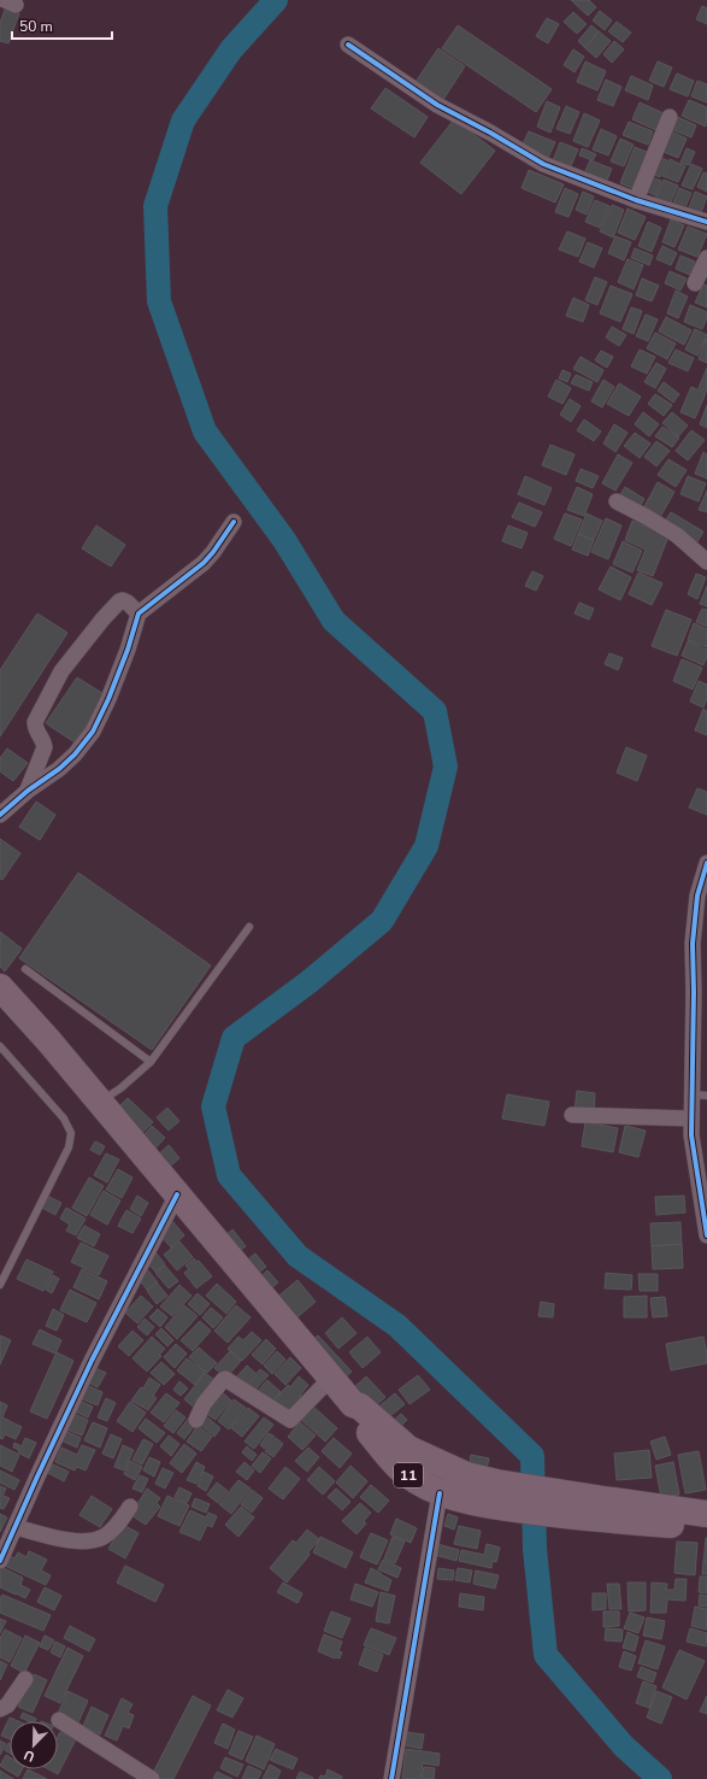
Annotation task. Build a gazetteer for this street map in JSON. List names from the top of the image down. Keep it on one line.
{"streets":{"highway":["11"]},"scale_bar":"50 m","north":"bottom left"}
